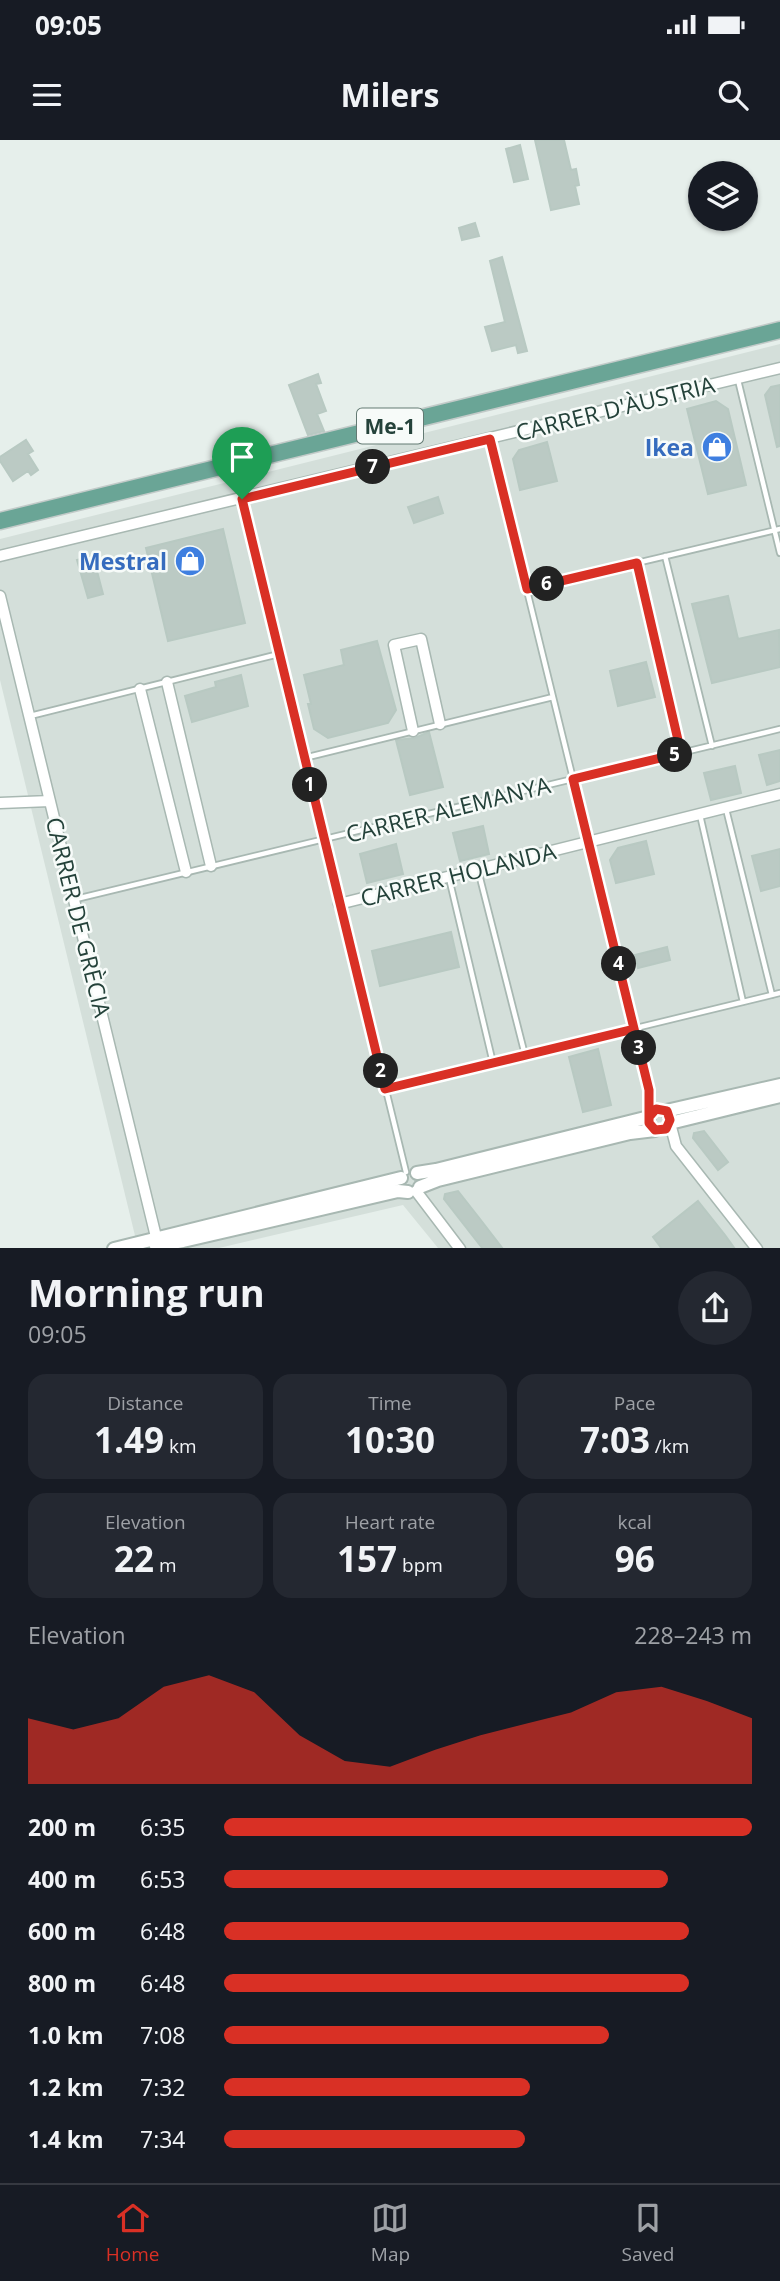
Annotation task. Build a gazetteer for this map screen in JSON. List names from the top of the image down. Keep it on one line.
{"streets":{"main road":["Me-1"],"street":["CARRER D'ÀUSTRIA","CARRER HOLANDA","CARRER DE GRÈCIA"],"lane":["CARRER ALEMANYA"]},"crossings":[["CARRER ALEMANYA","CARRER DE GRÈCIA"]],"places":{"shop":["Ikea","Mestral"]},"page":{"status":"09:05","header":"Milers","pins":["7","6","5","1","4","3","2"],"heading":["Morning run","09:05"],"stats":[["Distance","1.49 km"],["Time","10:30"],["Pace","7:03 /km"],["Elevation","22 m"],["Heart rate","157 bpm"],["kcal","96"]],"chart":["Elevation","228–243 m"],"list":[{"name":"200 m","note":"6:35"},{"name":"400 m","note":"6:53"},{"name":"600 m","note":"6:48"},{"name":"800 m","note":"6:48"},{"name":"1.0 km","note":"7:08"},{"name":"1.2 km","note":"7:32"},{"name":"1.4 km","note":"7:34"}],"tabs":["Home","Map","Saved"]}}
